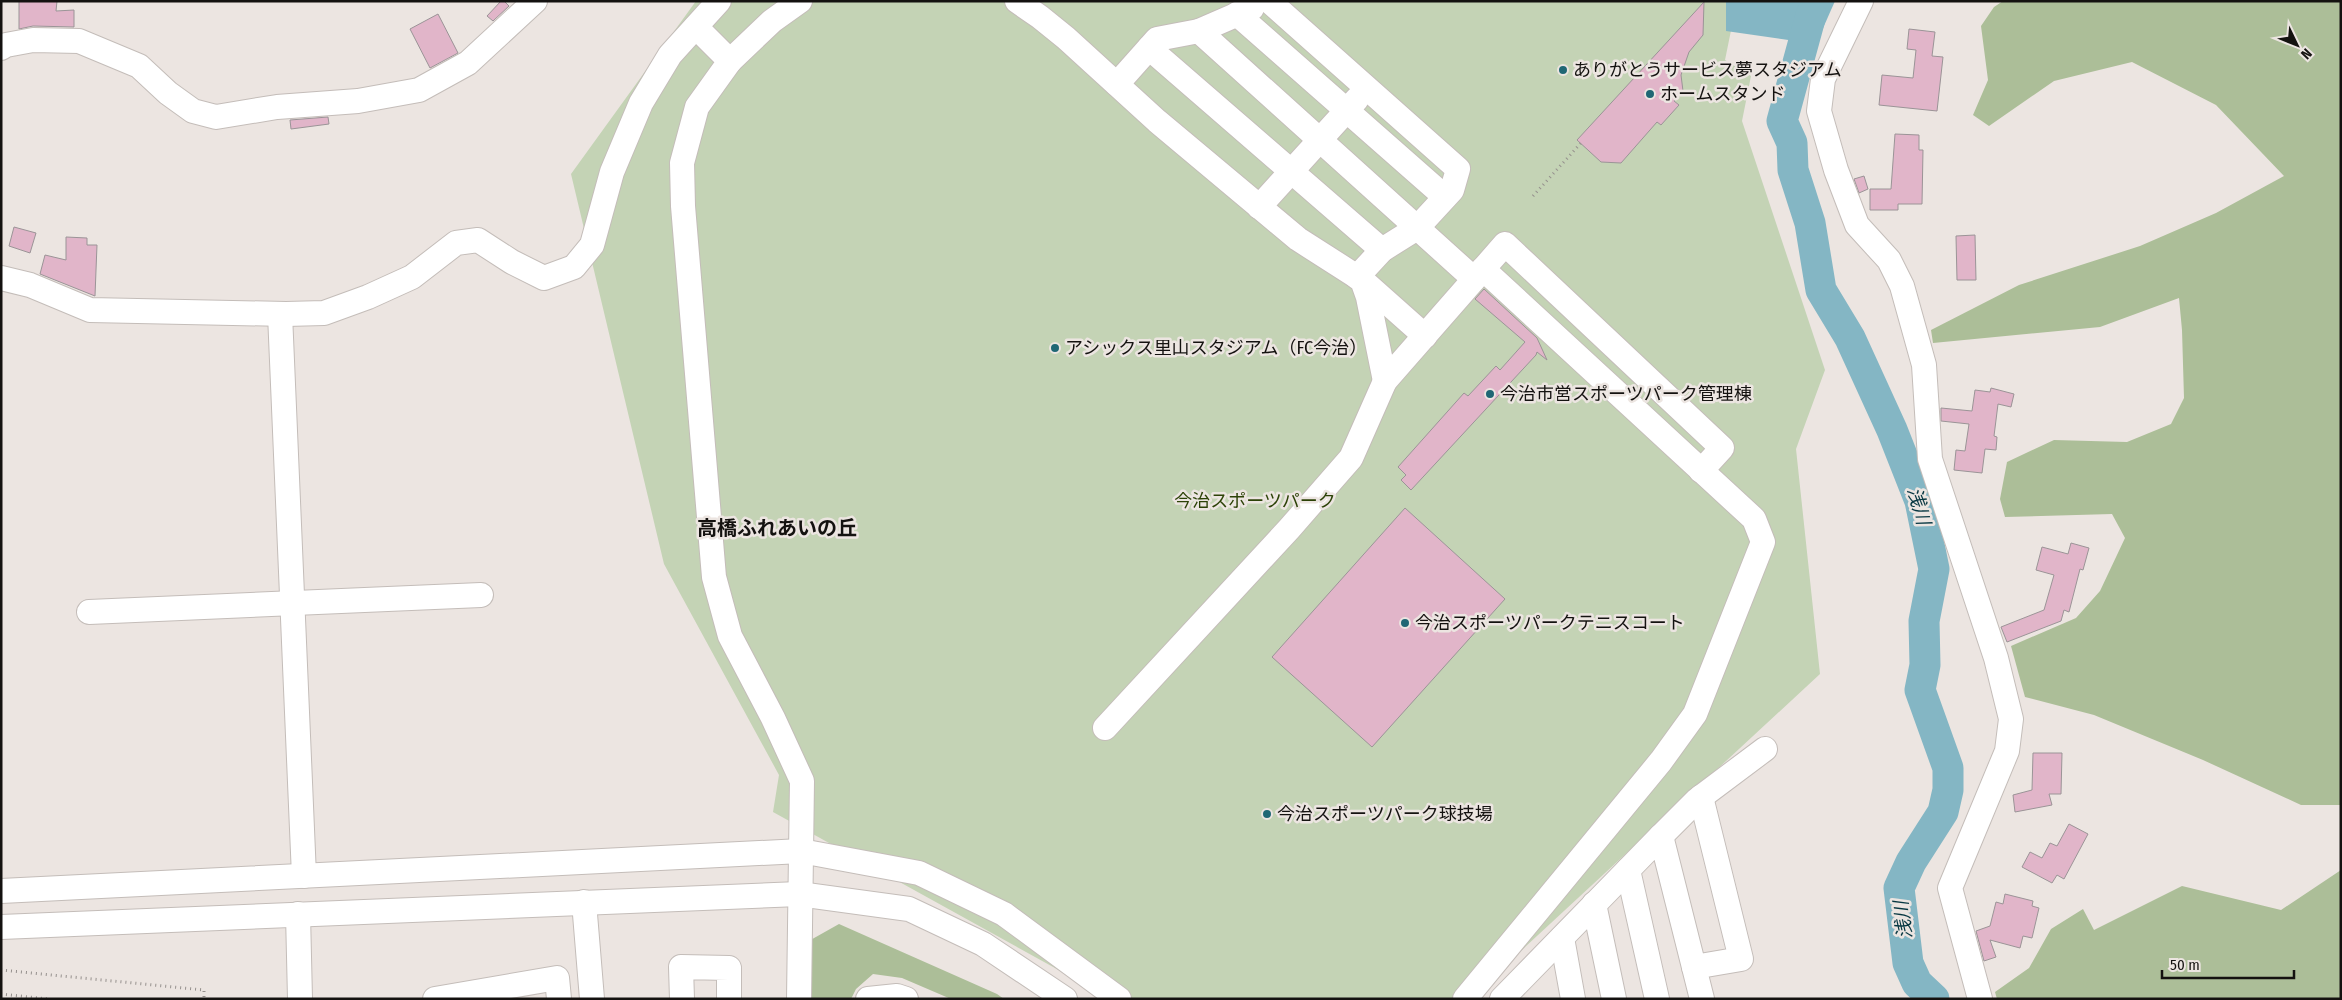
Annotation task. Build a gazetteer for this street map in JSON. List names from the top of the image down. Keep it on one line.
{"districts":["高橋ふれあいの丘"],"water":["浅川"],"parks":["今治スポーツパーク"],"places":["ありがとうサービス夢スタジアム","ホームスタンド","アシックス里山スタジアム（FC今治）","今治市営スポーツパーク管理棟","今治スポーツパークテニスコート","今治スポーツパーク球技場"],"scale_bar":"50 m","north":"bottom right"}
